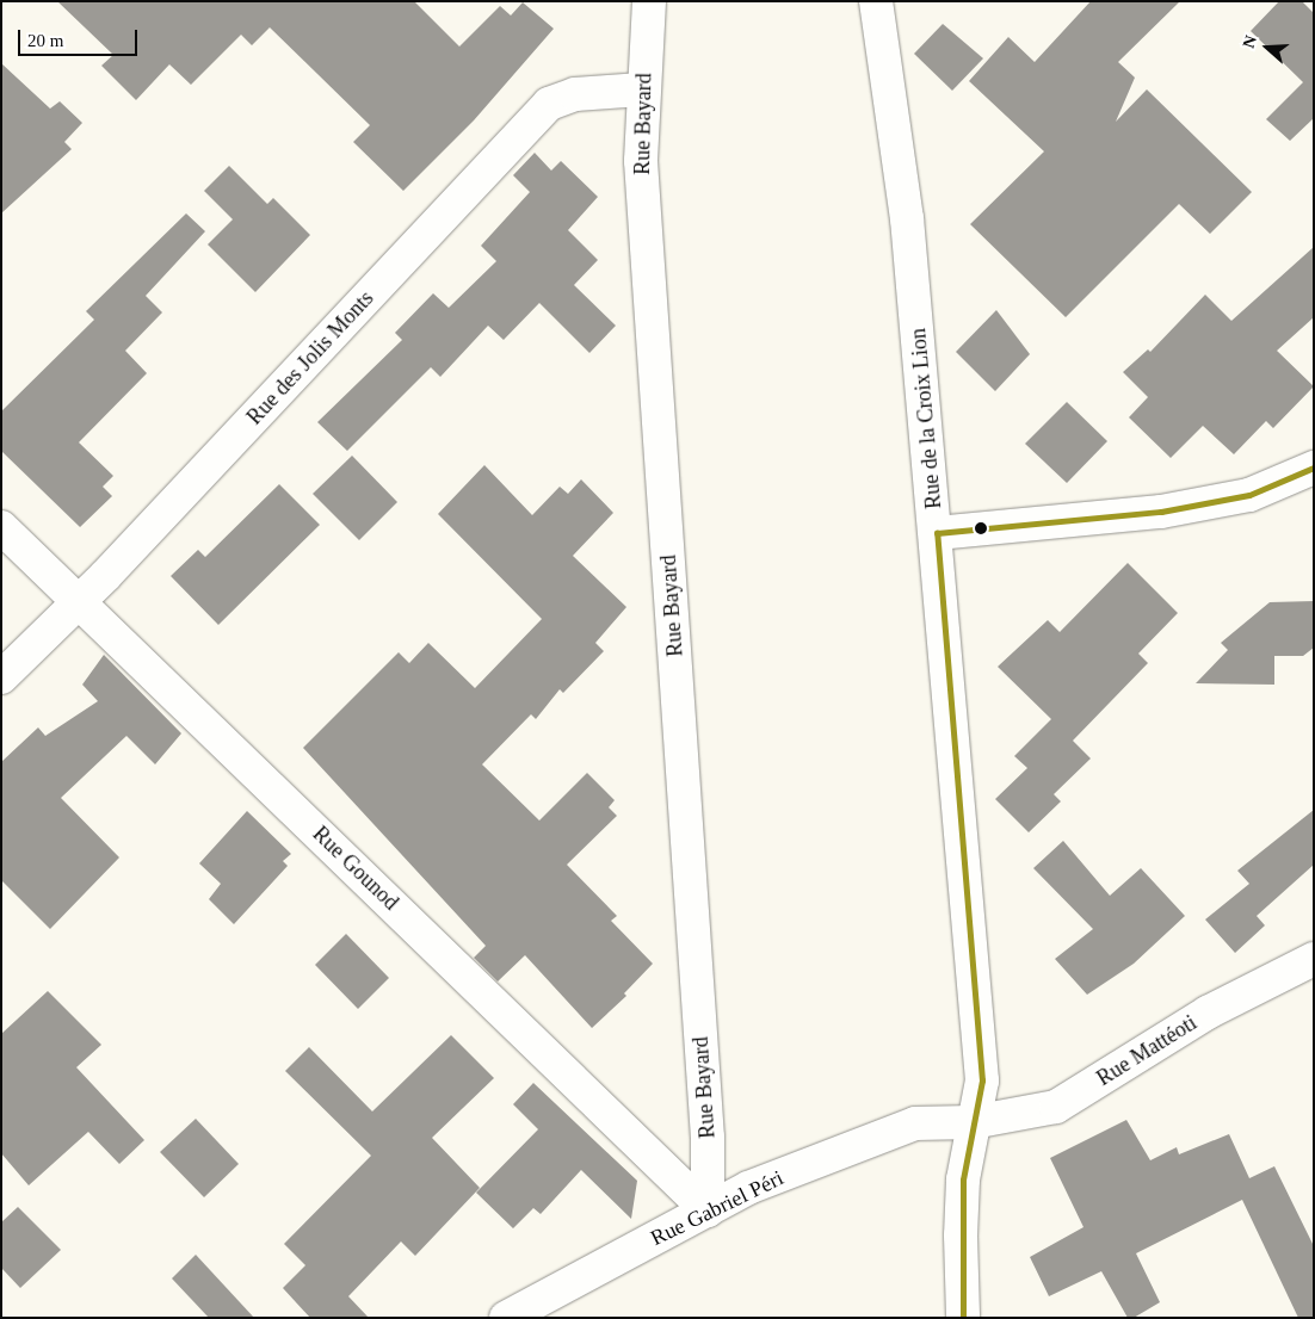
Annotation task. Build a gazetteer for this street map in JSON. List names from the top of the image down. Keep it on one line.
{"streets":{"street":["Rue Bayard","Rue des Jolis Monts","Rue de la Croix Lion","Rue Gounod","Rue Mattéoti","Rue Gabriel Péri"]},"crossings":[["Rue Bayard","Rue des Jolis Monts"],["Rue Bayard","Rue Gounod"],["Rue Bayard","Rue Gabriel Péri"],["Rue des Jolis Monts","Rue Gounod"],["Rue de la Croix Lion","Rue Mattéoti"],["Rue de la Croix Lion","Rue Gabriel Péri"],["Rue Gounod","Rue Gabriel Péri"],["Rue Mattéoti","Rue Gabriel Péri"]],"lines":["transit line N"],"scale_bar":"20 m","north":"left"}
